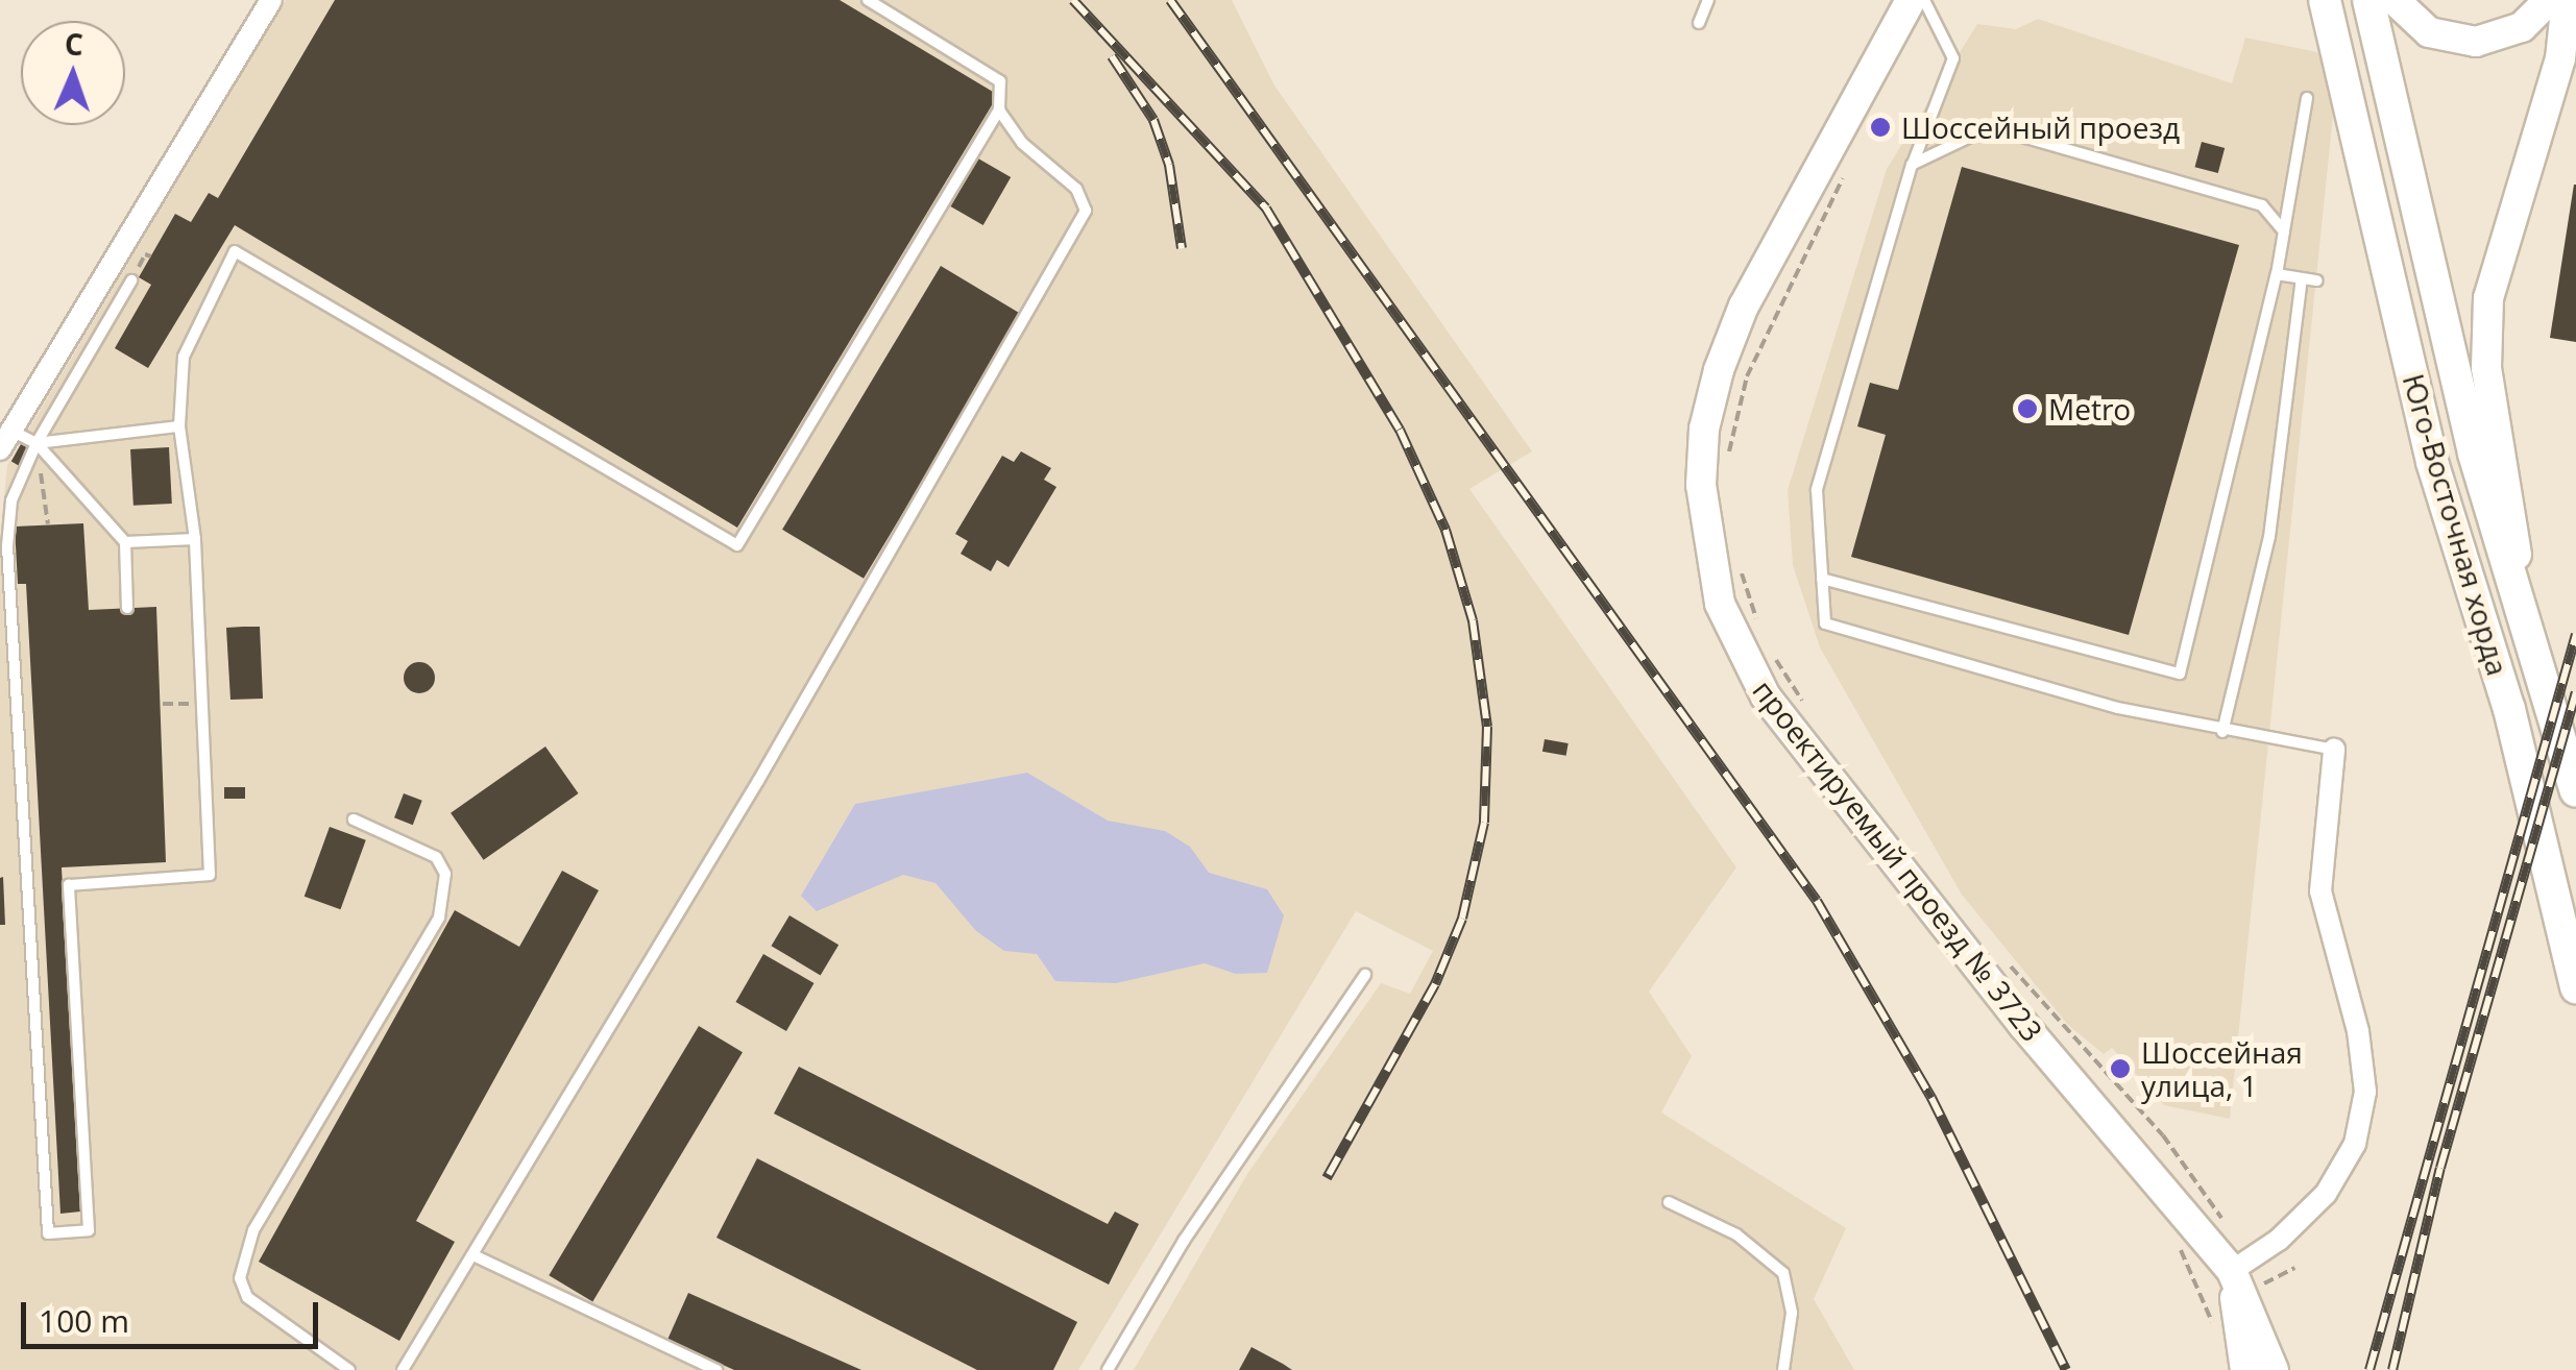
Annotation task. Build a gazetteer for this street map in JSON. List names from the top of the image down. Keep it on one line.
{"streets":{"main road":["Юго-Восточная хорда","проектируемый проезд № 3723"]},"places":["Шоссейный проезд","Metro","Шоссейная улица, 1"],"scale_bar":"100 m","north":"top"}
